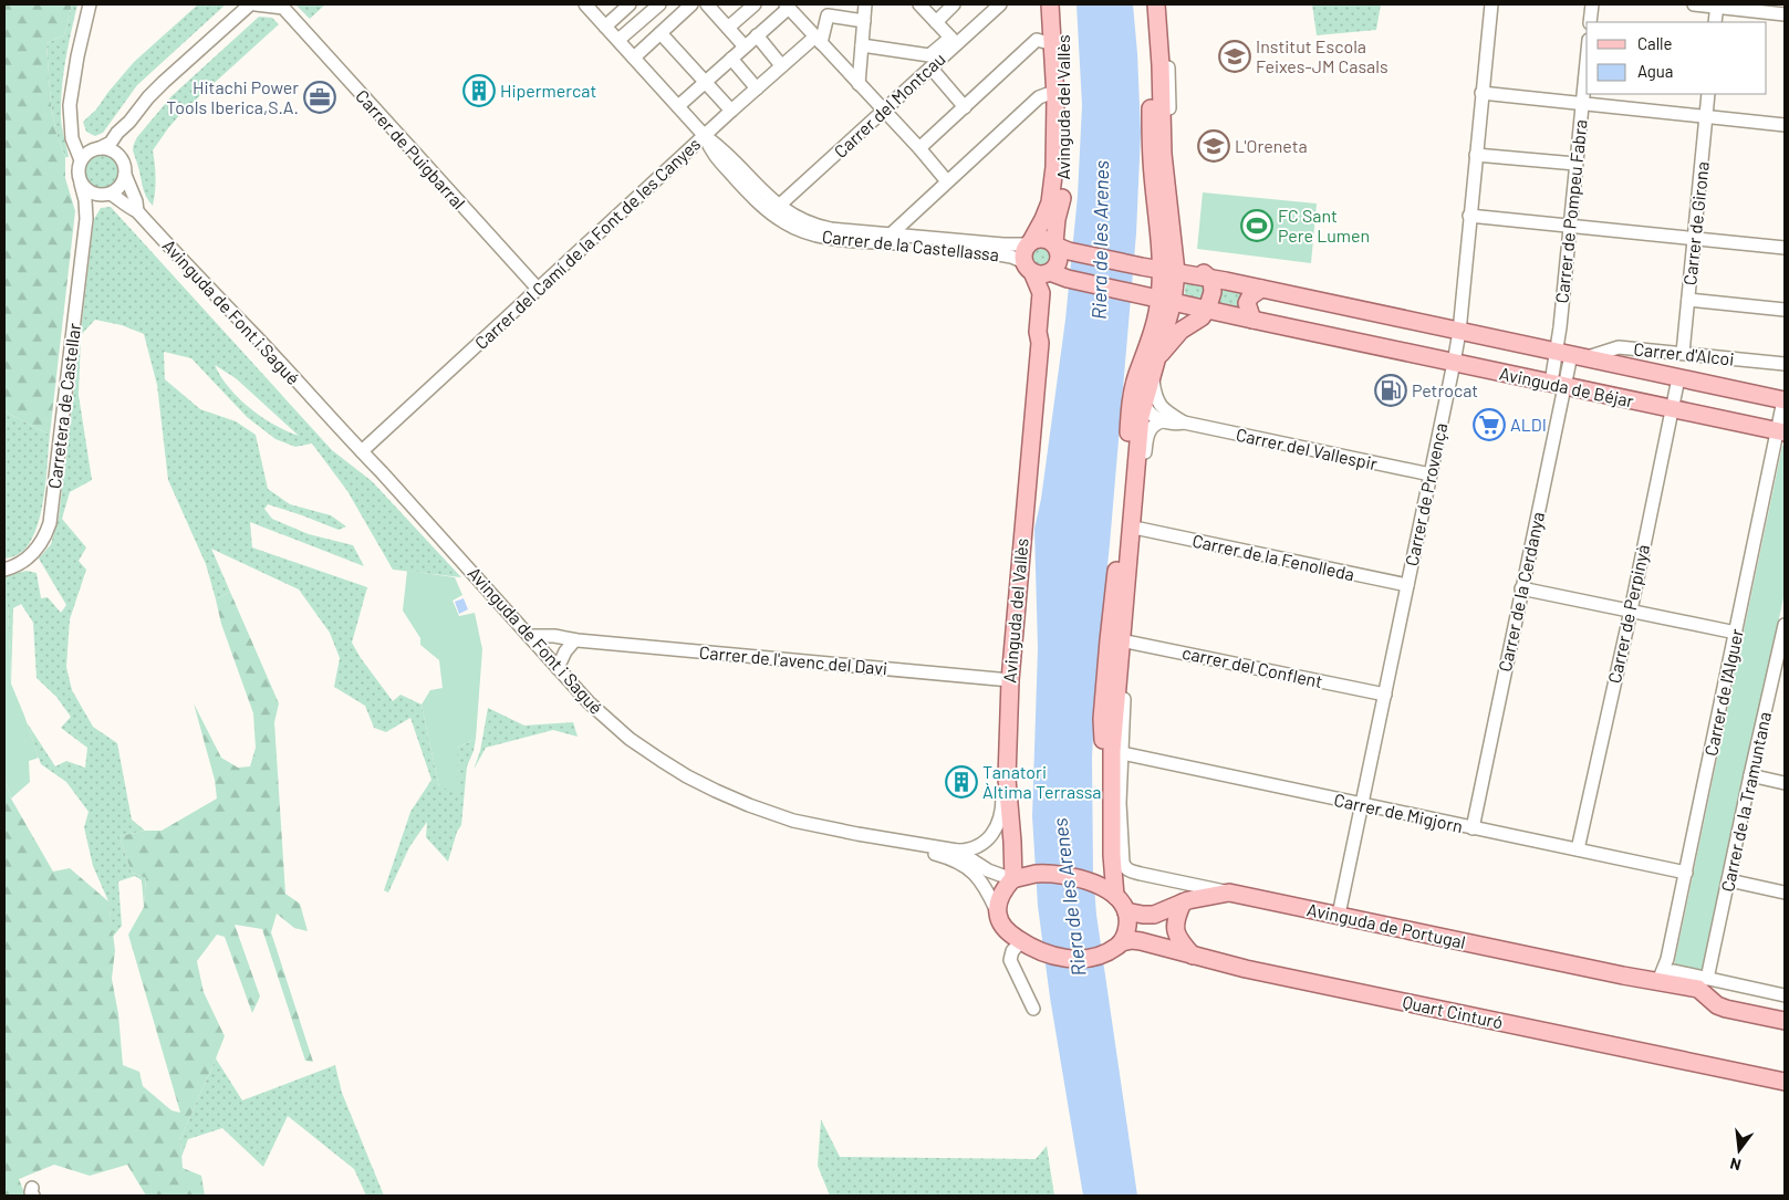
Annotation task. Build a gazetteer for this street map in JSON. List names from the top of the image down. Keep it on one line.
{"streets":{"main road":["Avinguda del Vallès","Avinguda de Béjar","Avinguda de Portugal","Quart Cinturó"],"street":["Carrer del Montcau","Carrer de Puigbarral","Carrer de Pompeu Fabra","Carrer de Girona","Carrer del Camí de la Font de les Canyes","Carrer de la Castellassa","Avinguda de Font i Sagué","Carrer d'Alcoi","Carretera de Castellar","Carrer del Vallespir","Carrer de Provença","Carrer de la Fenolleda","Carrer de la Cerdanya","Carrer de Perpinyà","Carrer de l'avenc del Davi","carrer del Conflent","Carrer de l'Alguer","Carrer de la Tramuntana","Carrer de Migjorn"]},"crossings":[["Carrer del Montcau","Carrer de la Castellassa"],["Avinguda del Vallès","Carrer de la Castellassa"],["Avinguda del Vallès","Avinguda de Font i Sagué"],["Avinguda del Vallès","Avinguda de Béjar"],["Avinguda del Vallès","Carrer de l'avenc del Davi"],["Avinguda del Vallès","Quart Cinturó"],["Carrer de Puigbarral","Carrer del Camí de la Font de les Canyes"],["Carrer de Pompeu Fabra","Carrer d'Alcoi"],["Carrer de Pompeu Fabra","Avinguda de Béjar"],["Carrer de Pompeu Fabra","Carrer de la Cerdanya"],["Carrer de Girona","Carrer d'Alcoi"],["Carrer del Camí de la Font de les Canyes","Carrer de la Castellassa"],["Carrer del Camí de la Font de les Canyes","Avinguda de Font i Sagué"],["Carrer de la Castellassa","Avinguda de Béjar"],["Avinguda de Font i Sagué","Carretera de Castellar"],["Avinguda de Font i Sagué","Carrer de l'avenc del Davi"],["Carrer d'Alcoi","Avinguda de Béjar"],["Carrer d'Alcoi","Carrer de la Cerdanya"],["Avinguda de Béjar","Carrer de Provença"],["Avinguda de Béjar","Carrer de la Cerdanya"],["Avinguda de Béjar","Carrer de Perpinyà"],["Avinguda de Béjar","Carrer de l'Alguer"],["Carrer del Vallespir","Carrer de Provença"],["Carrer de Provença","Carrer de la Fenolleda"],["Carrer de Provença","carrer del Conflent"],["Carrer de Provença","Carrer de Migjorn"],["Carrer de Provença","Avinguda de Portugal"],["Carrer de la Cerdanya","Carrer de Migjorn"],["Carrer de Perpinyà","Carrer de Migjorn"],["Carrer de l'Alguer","Carrer de Migjorn"],["Carrer de l'Alguer","Avinguda de Portugal"],["Carrer de la Tramuntana","Avinguda de Portugal"],["Carrer de Migjorn","Avinguda de Portugal"]],"water":["Riera de les Arenes"],"places":{"school or university":["Institut Escola Feixes-JM Casals","L'Oreneta"],"building":["Hipermercat","Tanatori Àltima Terrassa"],"office":["Hitachi Power Tools Iberica,S.A."],"sports":["FC Sant Pere Lumen"],"fuel station":["Petrocat"],"supermarket":["ALDI"]},"legend":["Calle","Agua"],"north":"bottom"}
